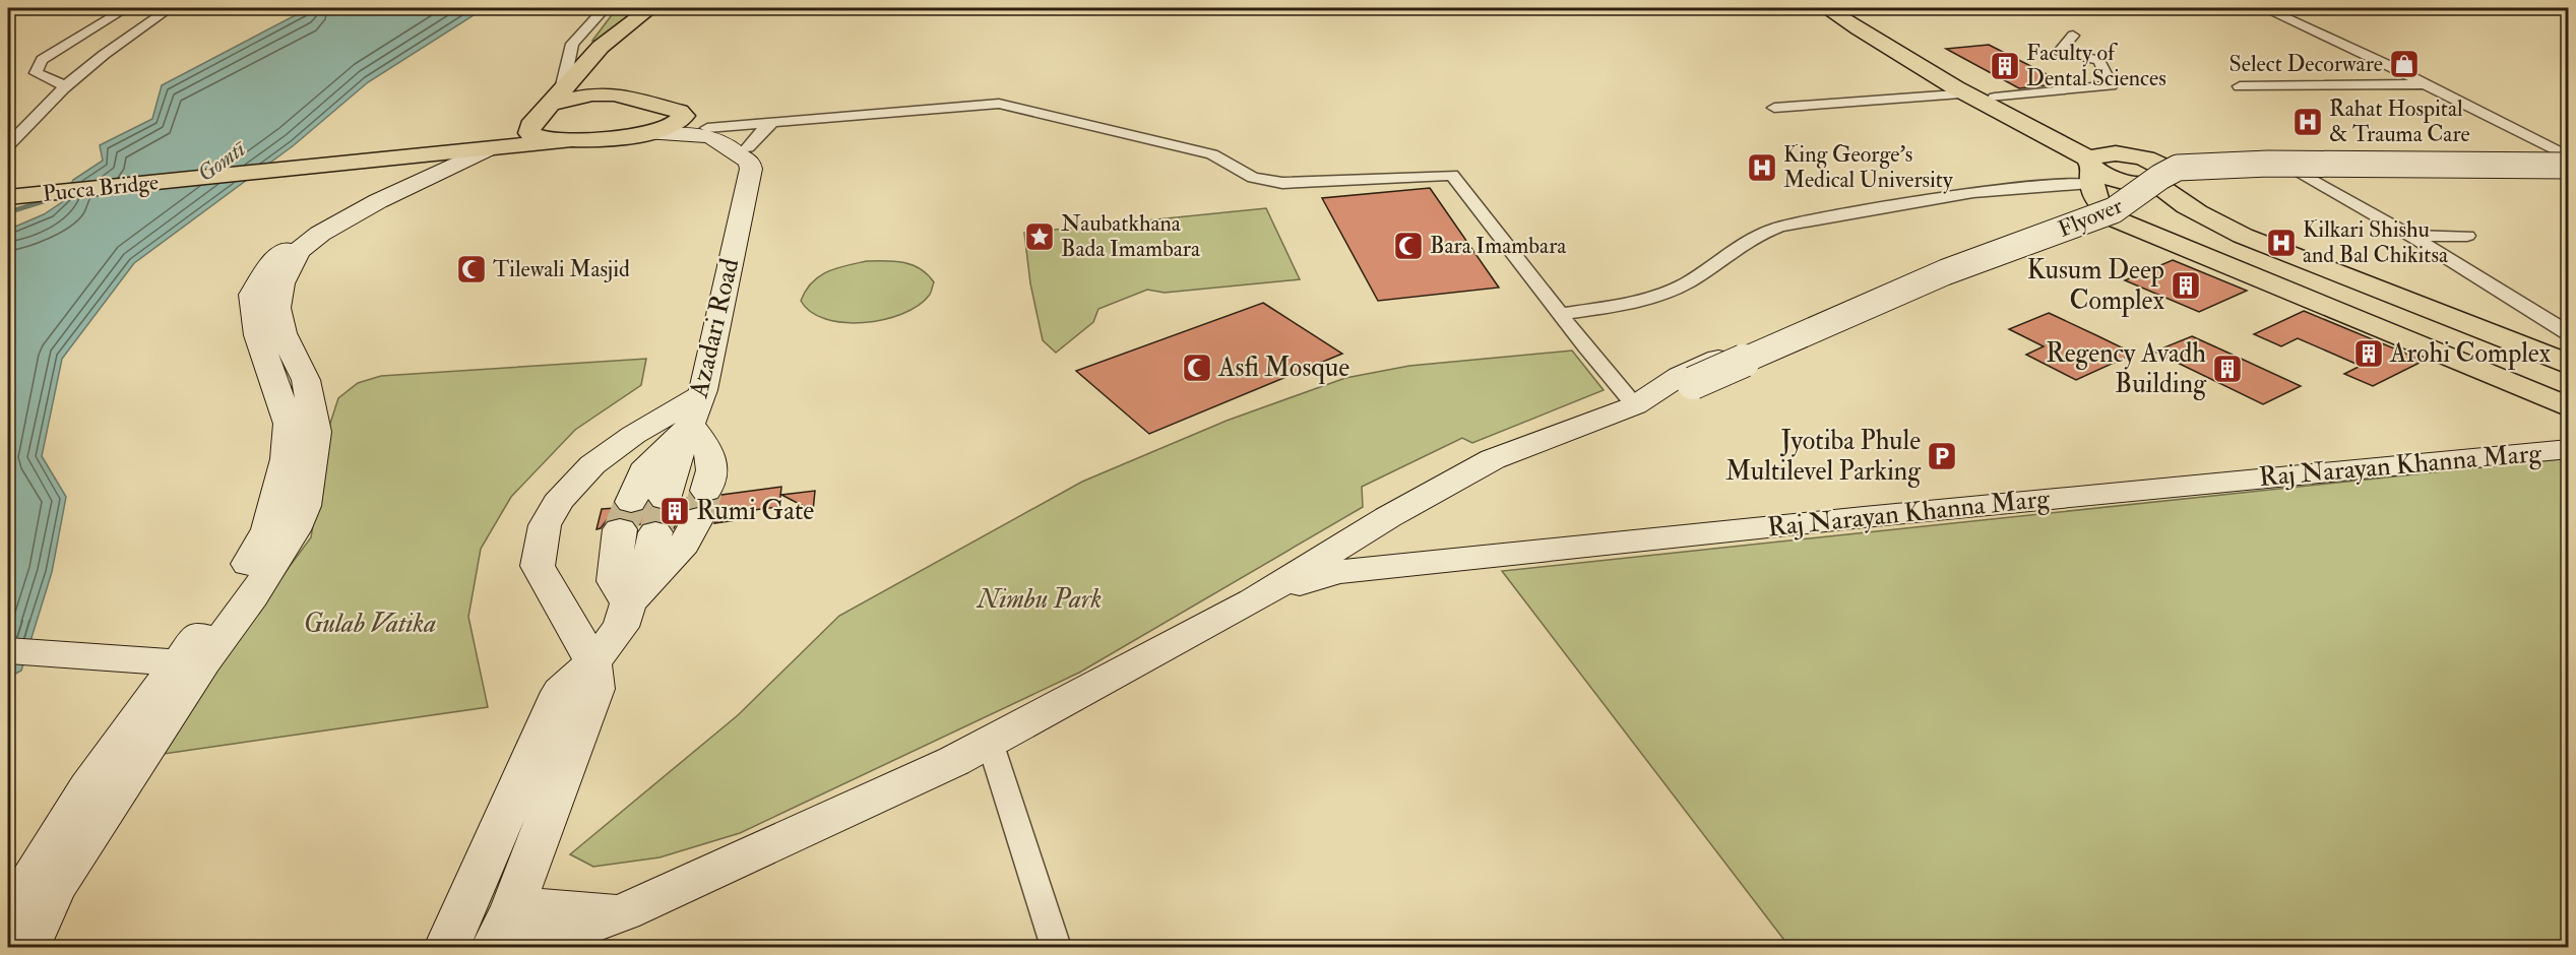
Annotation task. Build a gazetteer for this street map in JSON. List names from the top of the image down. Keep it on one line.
{"streets":{"main road":["Pucca Bridge"],"street":["Flyover","Azadari Road","Raj Narayan Khanna Marg"]},"water":["Gomtī"],"parks":["Nimbu Park","Gulab Vatika"],"places":{"shop":["Select Decorware"],"building":["Faculty of Dental Sciences","Kusum Deep Complex","Arohi Complex","Regency Avadh Building","Rumi Gate"],"hospital":["Rahat Hospital & Trauma Care","King George's Medical University","Kilkari Shishu and Bal Chikitsa"],"place":["Naubatkhana Bada Imambara"],"mosque":["Bara Imambara","Tilewali Masjid","Asfi Mosque"],"parking":["Jyotiba Phule Multilevel Parking"]}}
